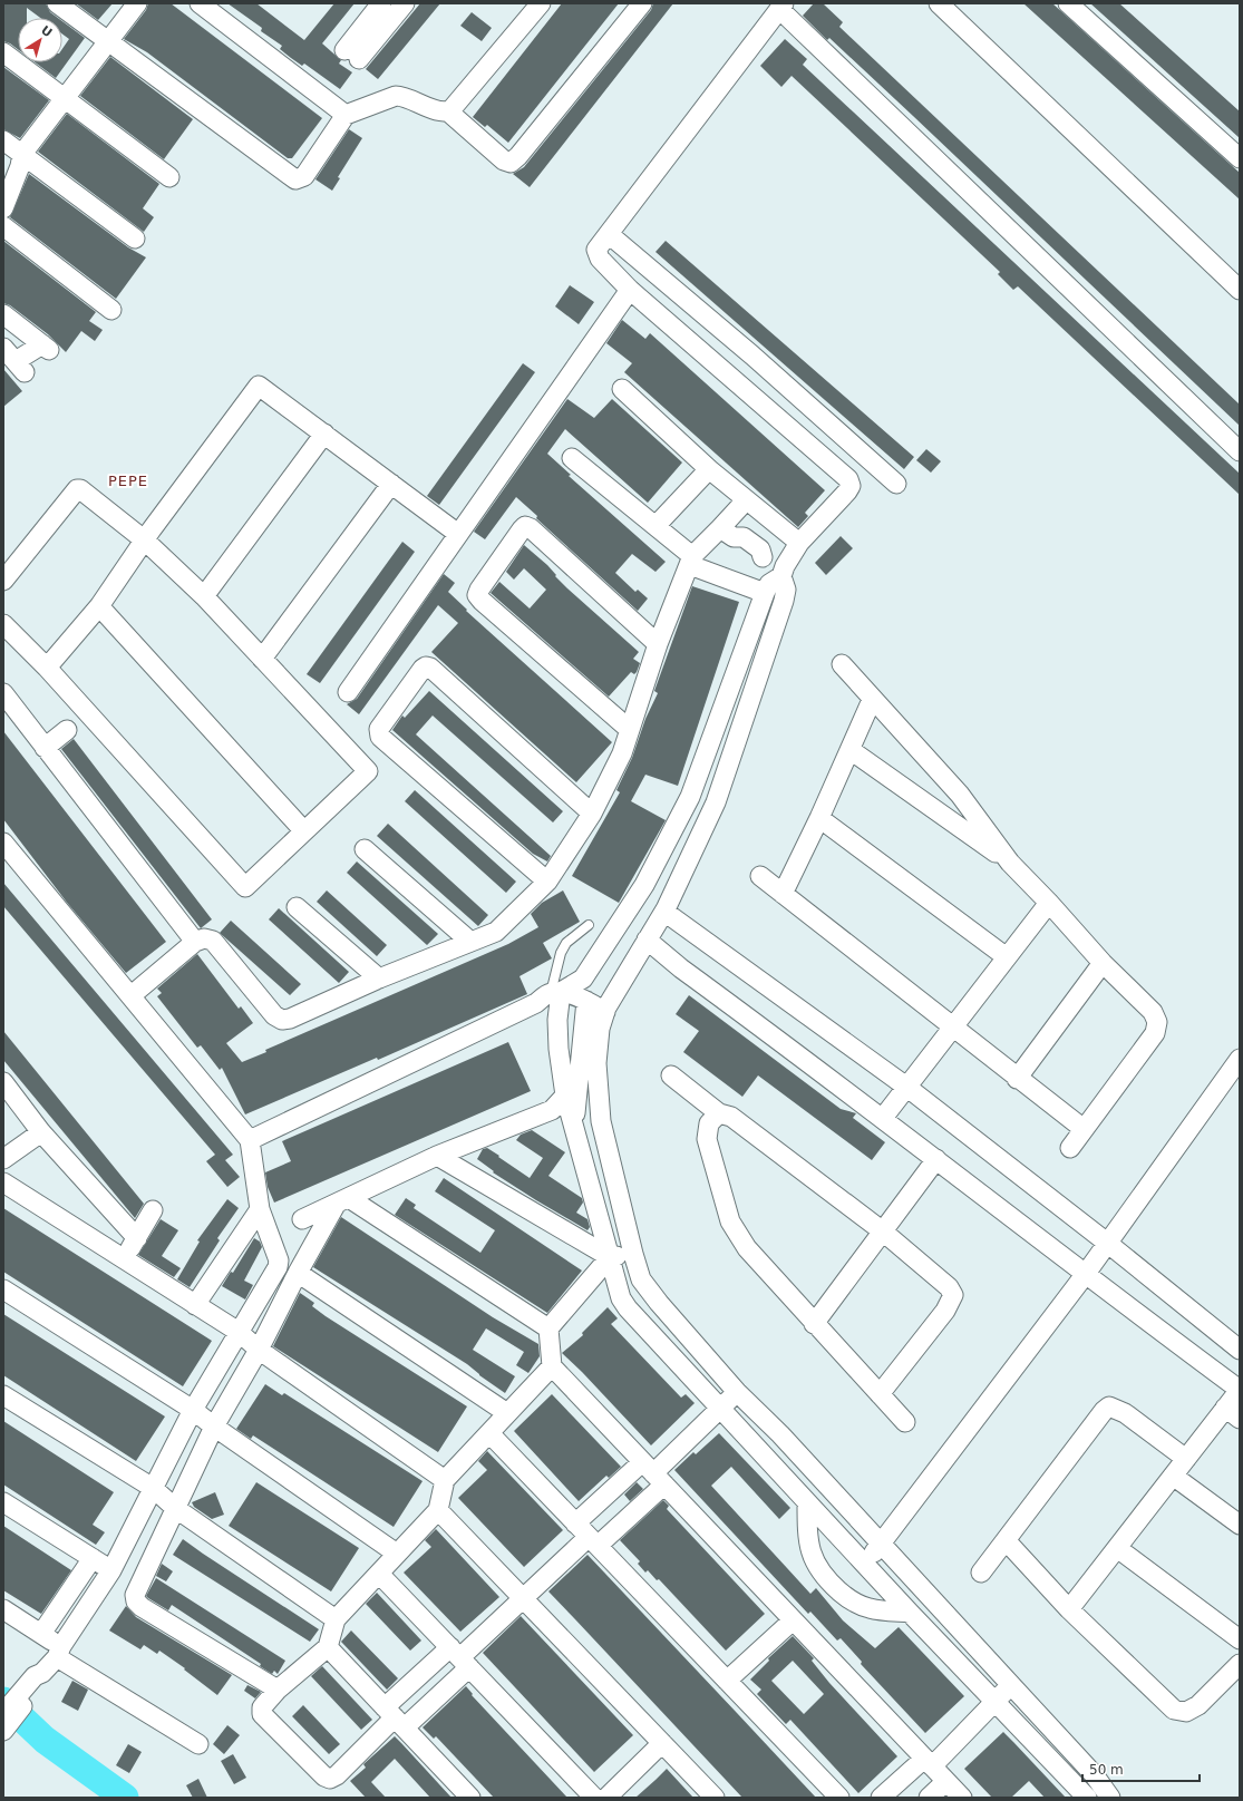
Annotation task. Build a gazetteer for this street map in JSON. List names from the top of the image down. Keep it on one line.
{"districts":["PEPE"],"scale_bar":"50 m","north":"top right"}
